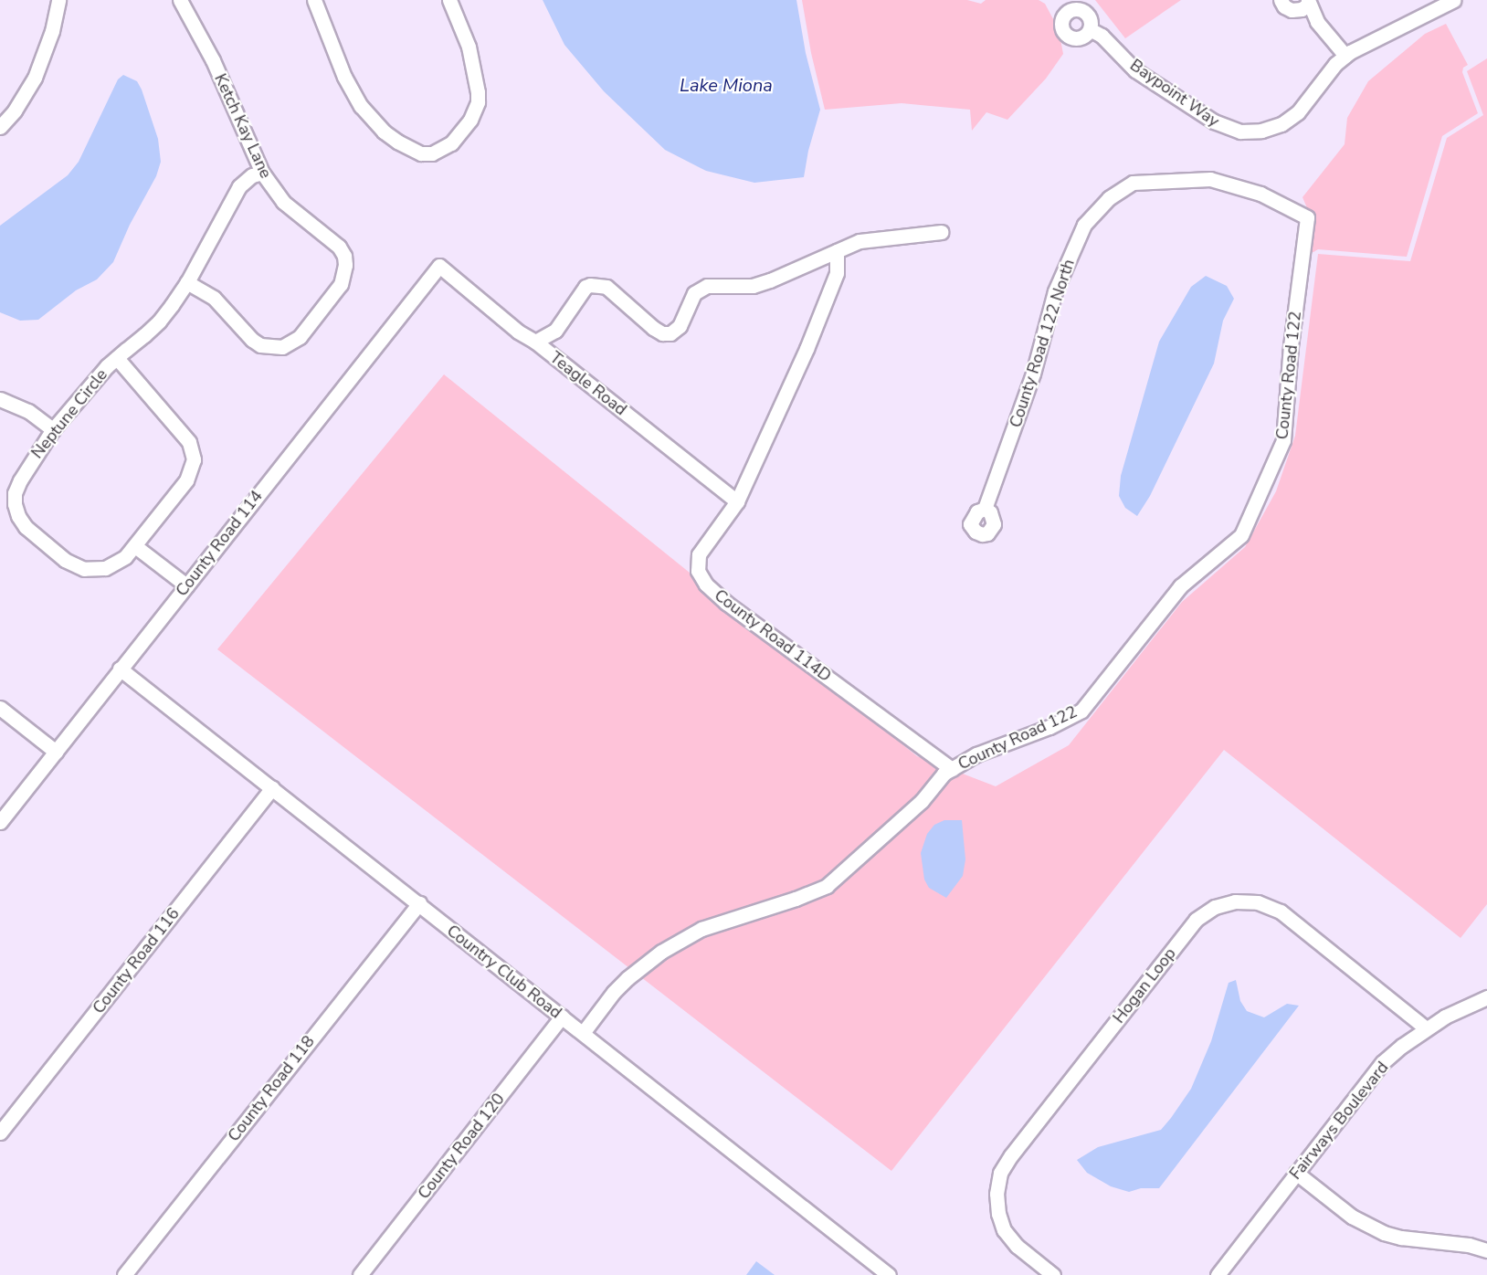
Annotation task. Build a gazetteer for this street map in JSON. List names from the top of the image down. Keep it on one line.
{"streets":{"street":["Baypoint Way","Ketch Kay Lane","County Road 122 North","County Road 122","Teagle Road","Neptune Circle","County Road 114","County Road 114D","County Road 116","Country Club Road","Hogan Loop","County Road 118","Fairways Boulevard","County Road 120"]},"crossings":[["Ketch Kay Lane","Neptune Circle"],["County Road 122 North","County Road 122"],["County Road 122","County Road 114D"],["County Road 122","Country Club Road"],["Teagle Road","County Road 114"],["Teagle Road","County Road 114D"],["County Road 114","Country Club Road"],["County Road 116","Country Club Road"],["Country Club Road","County Road 118"],["Country Club Road","County Road 120"],["Hogan Loop","Fairways Boulevard"]],"water":["Lake Miona"]}
